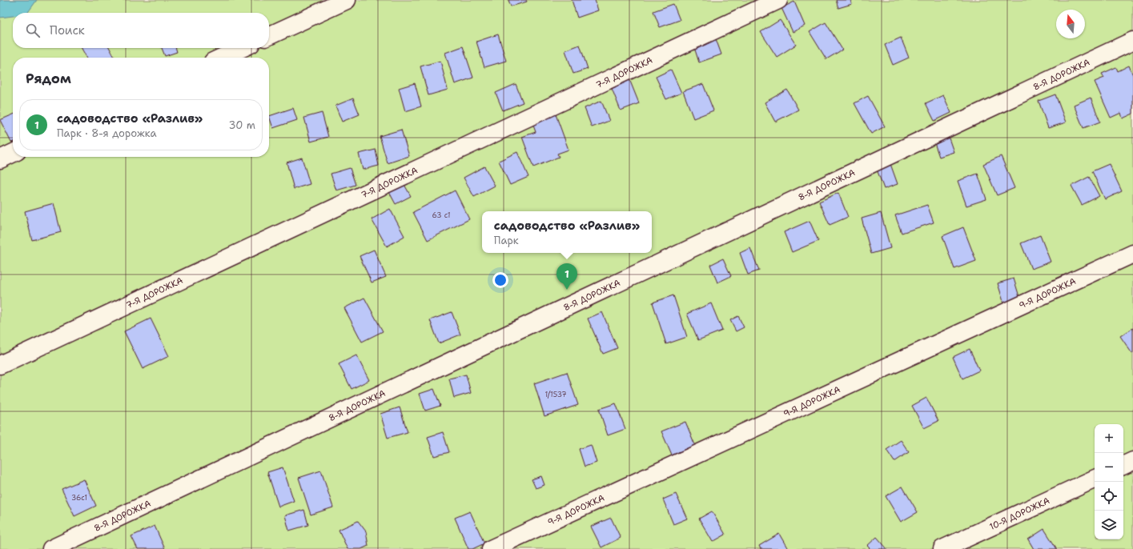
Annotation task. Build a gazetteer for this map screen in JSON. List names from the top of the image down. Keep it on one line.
{"streets":{"street":["7-Я ДОРОЖКА","8-Я ДОРОЖКА","9-Я ДОРОЖКА","10-Я ДОРОЖКА"]},"house_numbers":["63 с1","1/1537","36с1"],"north":"top","page":{"search":"Поиск","heading":"Рядом","list":[{"mark":"1","name":"садоводство «Разлив»","note":"Парк · 8-я дорожка","value":"30 m"}],"popup":["садоводство «Разлив»","Парк"],"pins":"1","map_buttons":["+","−"]}}
